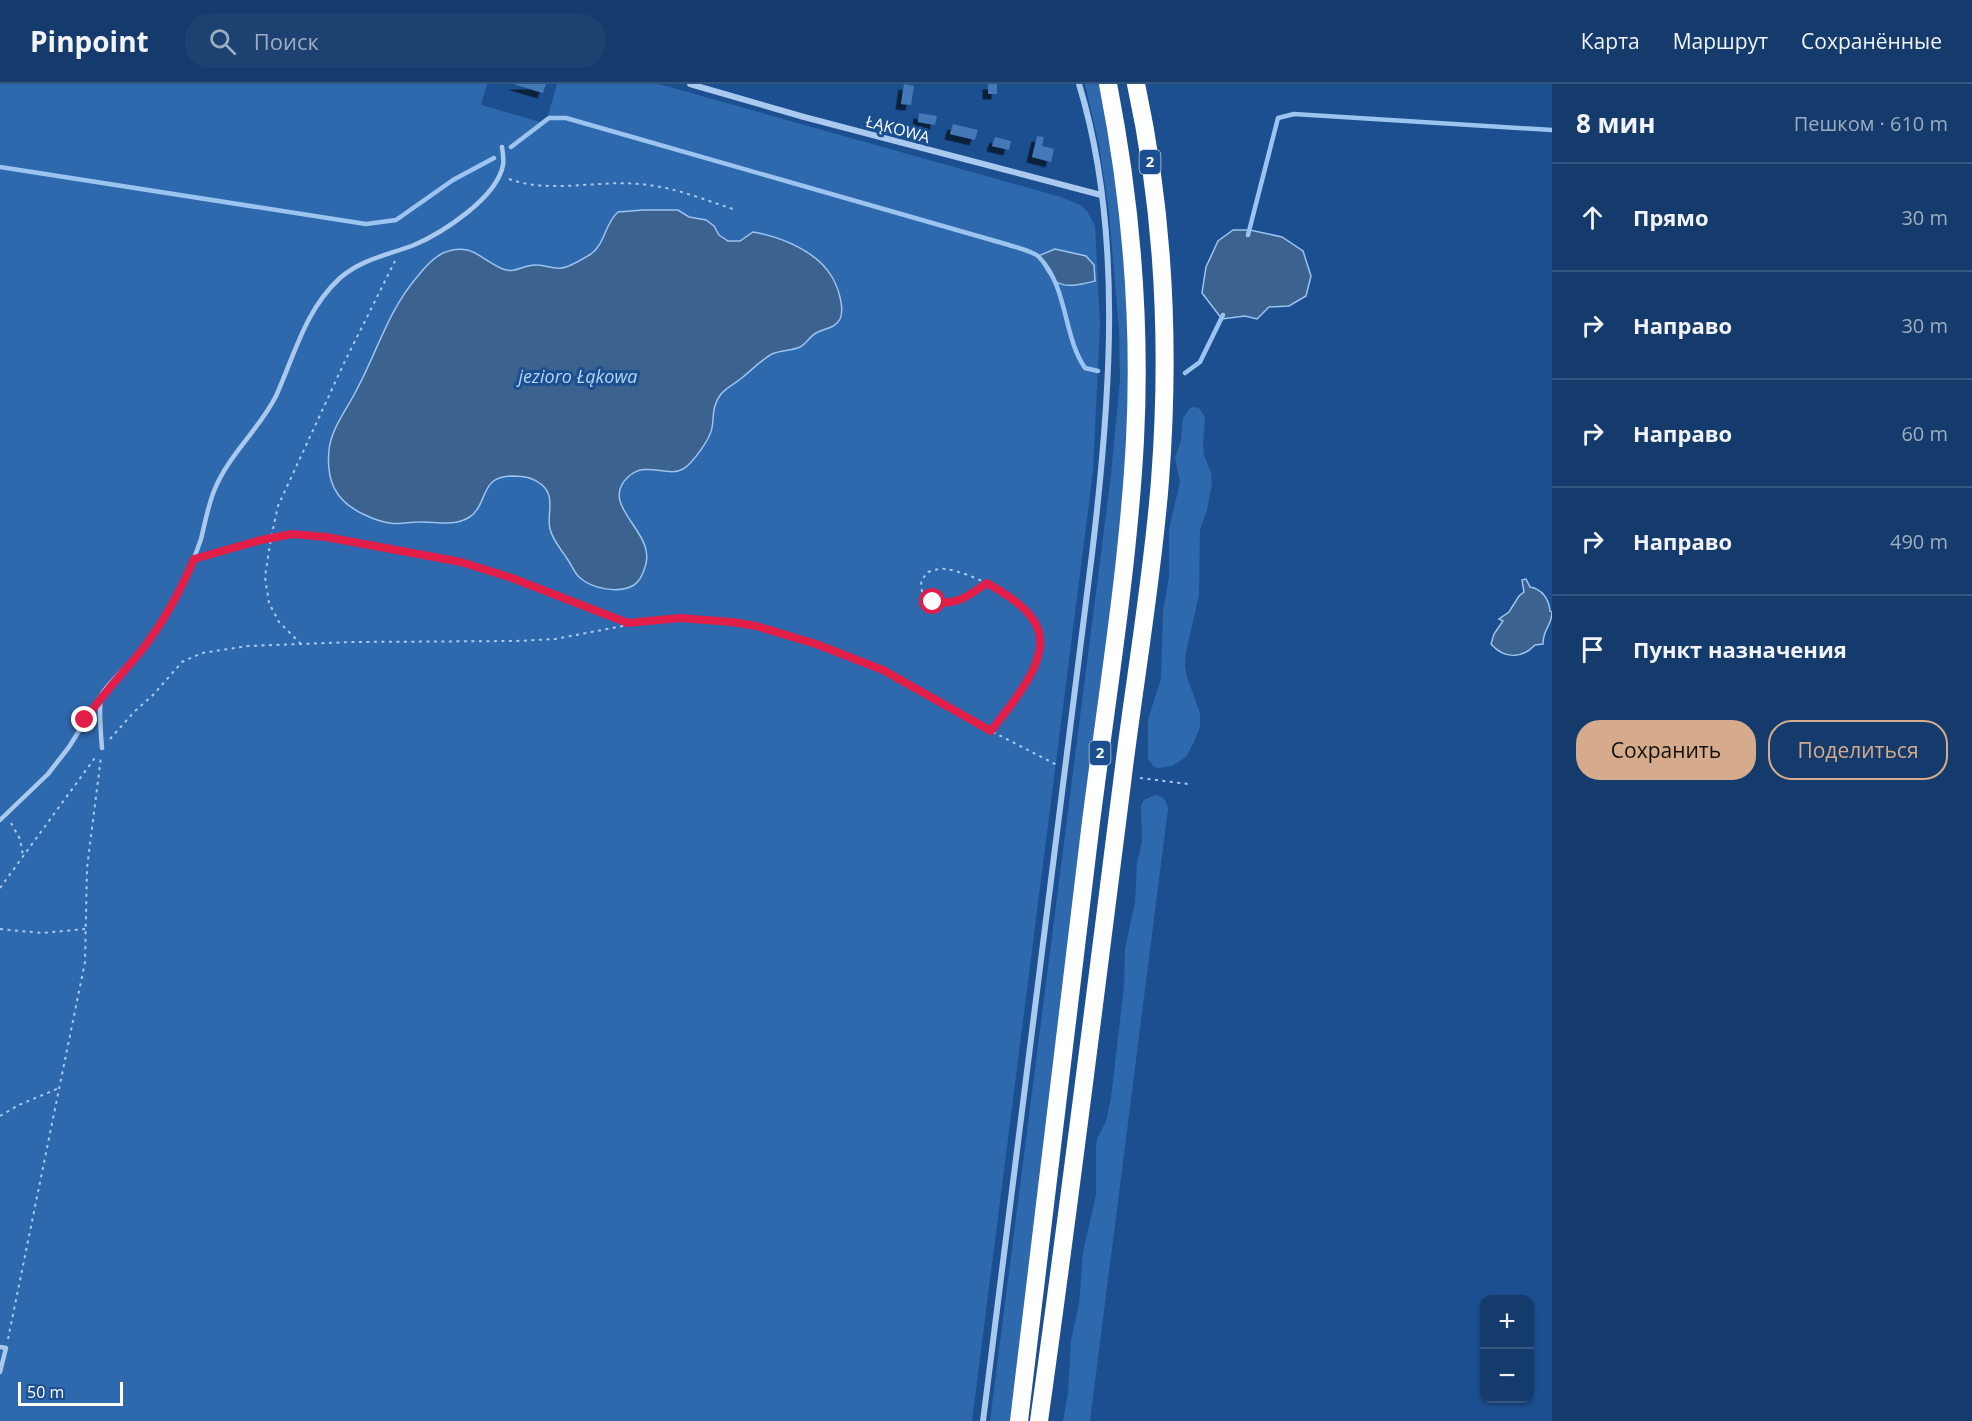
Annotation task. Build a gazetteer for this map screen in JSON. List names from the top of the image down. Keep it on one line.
{"streets":{"highway":["2"],"street":["ŁĄKOWA"]},"water":["jezioro Łąkowa"],"scale_bar":"50 m","page":{"header":"Pinpoint","search":"Поиск","nav":["Карта","Маршрут","Сохранённые"],"heading":["8 мин","Пешком · 610 m"],"list":[["Прямо","30 m"],["Направо","30 m"],["Направо","60 m"],["Направо","490 m"],"Пункт назначения"],"buttons":["Сохранить","Поделиться"],"map_buttons":["+","−"],"scale":"50 m"}}
